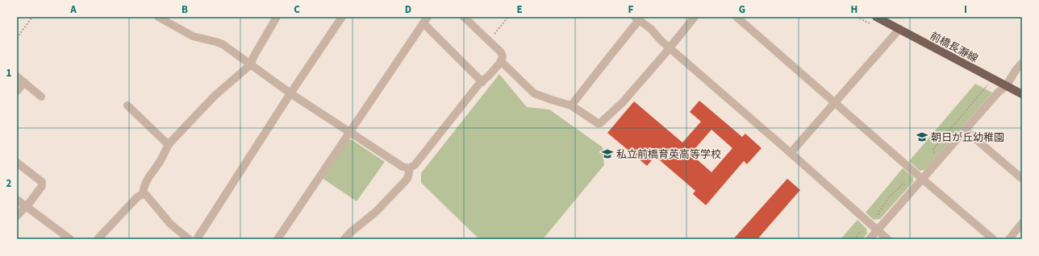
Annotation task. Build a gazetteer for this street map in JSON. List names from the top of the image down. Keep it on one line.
{"streets":{"main road":["前橋長瀞線"]},"places":{"school or university":["朝日が丘幼稚園","私立前橋育英高等学校"]},"grid":{"columns":["A","B","C","D","E","F","G","H","I"],"rows":["1","2"]}}
